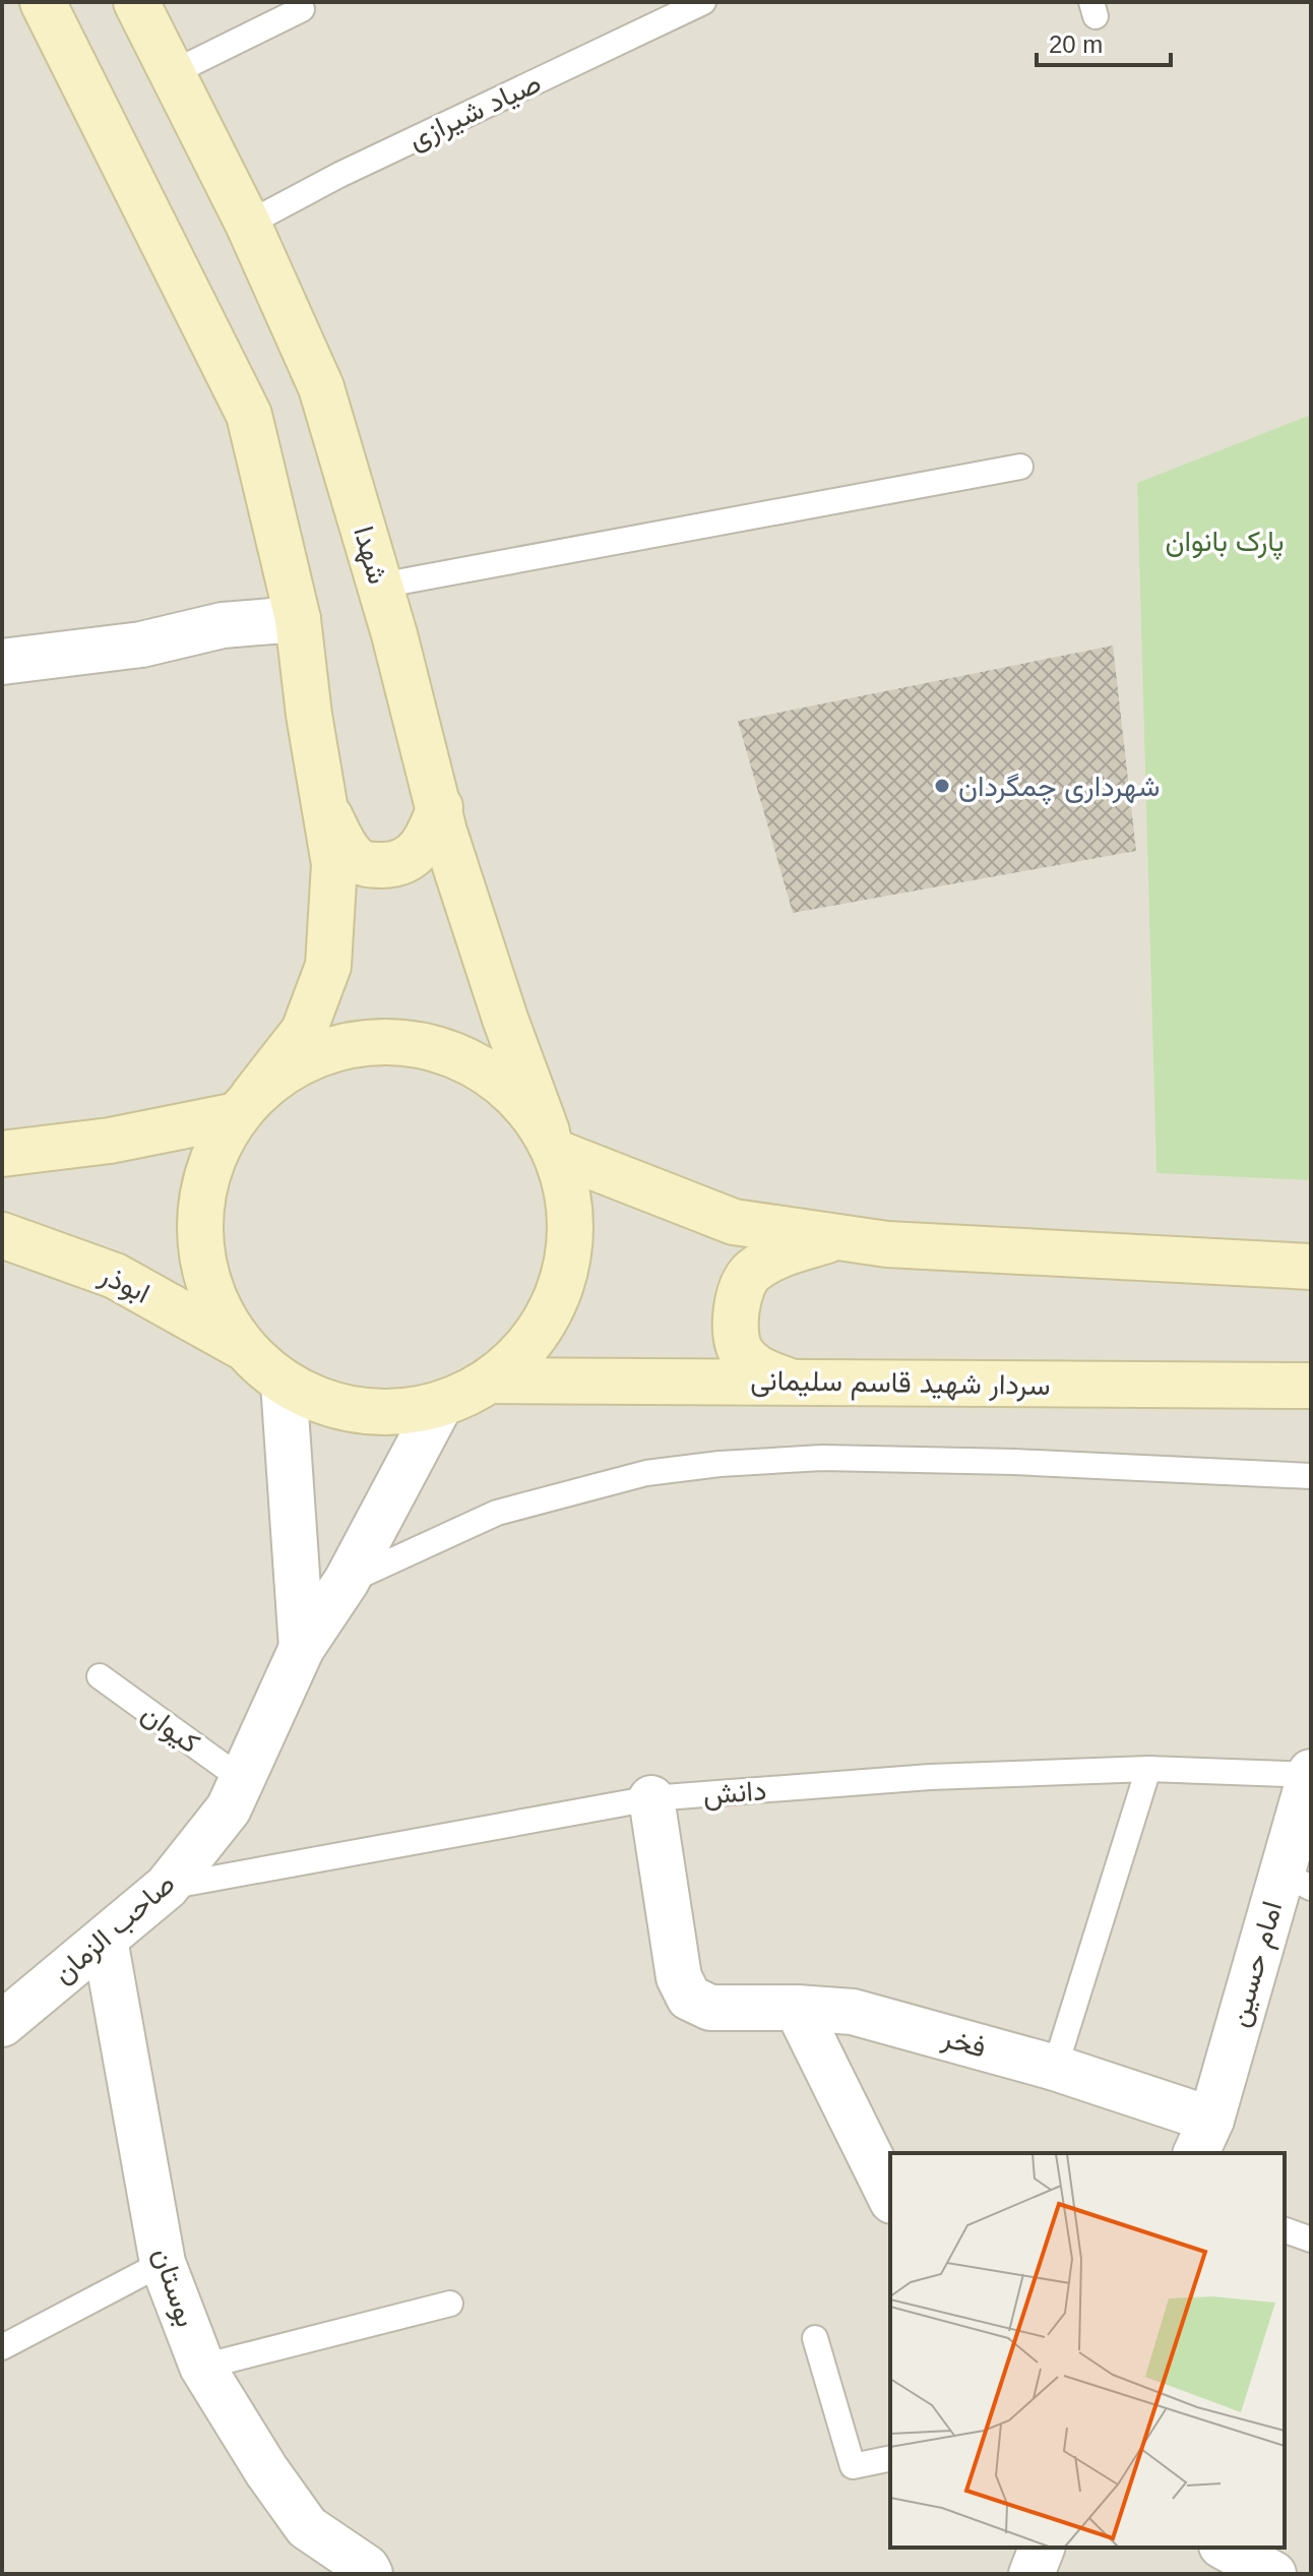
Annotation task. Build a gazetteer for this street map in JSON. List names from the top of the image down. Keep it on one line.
{"streets":{"main road":["شهدا","ابوذر","سردار شهید قاسم سلیمانی"],"street":["صاحب الزمان","امام حسین","فخر","بوستان"],"lane":["صیاد شیرازی","کیوان","دانش"]},"crossings":[["صیاد شیرازی","شهدا"],["شهدا","سردار شهید قاسم سلیمانی"],["کیوان","صاحب الزمان"],["دانش","صاحب الزمان"],["دانش","امام حسین"],["دانش","فخر"],["صاحب الزمان","بوستان"],["امام حسین","فخر"]],"parks":["پارک بانوان"],"places":["شهرداری چمگردان"],"scale_bar":"20 m"}
